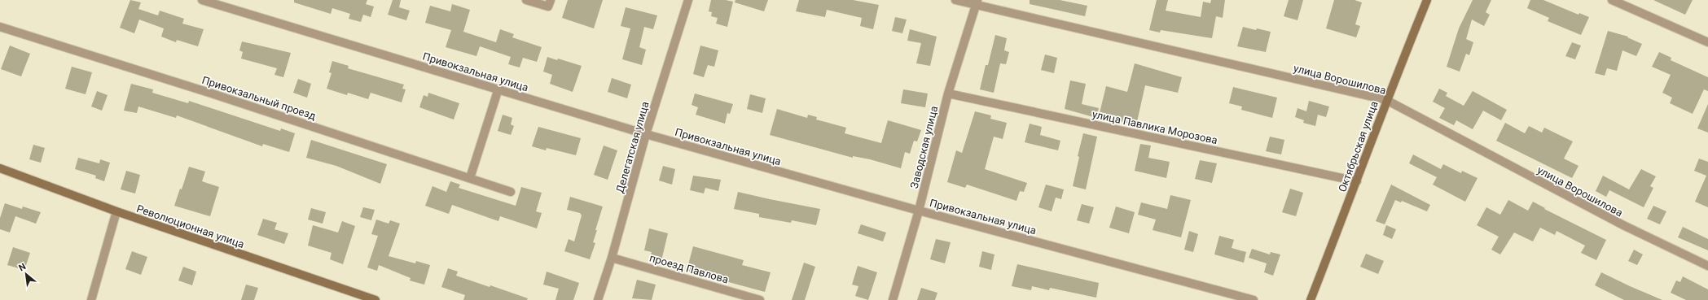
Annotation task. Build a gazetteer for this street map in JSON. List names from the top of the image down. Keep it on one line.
{"streets":{"street":["Привокзальная улица","улица Ворошилова","Привокзальный проезд","улица Павлика Морозова","Октябрьская улица","Делегатская улица","Заводская улица","Революционная улица","проезд Павлова"]},"crossings":[["Привокзальная улица","Делегатская улица"],["Привокзальная улица","Заводская улица"],["улица Ворошилова","Октябрьская улица"],["улица Ворошилова","Заводская улица"],["улица Павлика Морозова","Октябрьская улица"],["улица Павлика Морозова","Заводская улица"],["Делегатская улица","проезд Павлова"]],"north":"top left"}
